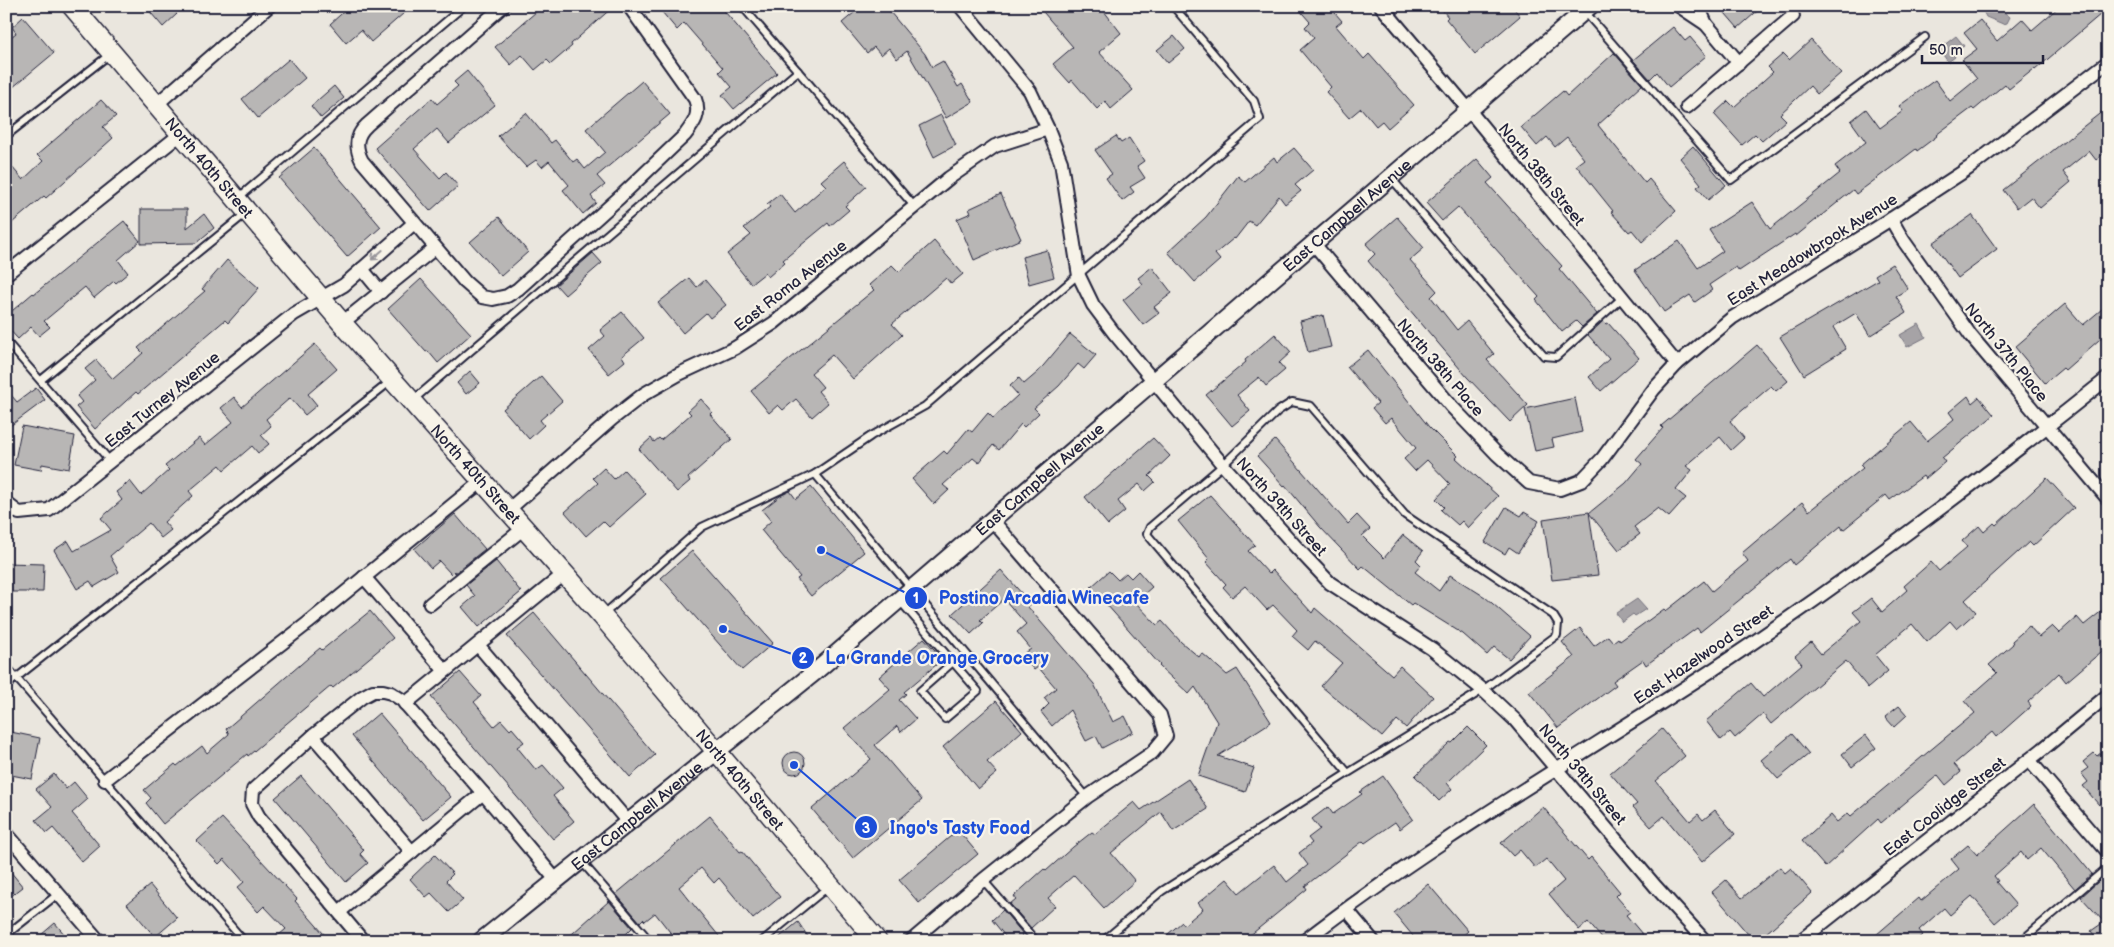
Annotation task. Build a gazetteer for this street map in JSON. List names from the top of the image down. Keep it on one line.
{"streets":{"main road":["North 40th Street"],"street":["North 38th Street","East Campbell Avenue","East Meadowbrook Avenue","East Roma Avenue","North 37th Place","North 38th Place","East Turney Avenue","North 39th Street","East Hazelwood Street","East Coolidge Street"]},"crossings":[["North 40th Street","East Campbell Avenue"],["North 40th Street","East Roma Avenue"],["North 40th Street","East Turney Avenue"],["North 38th Street","East Campbell Avenue"],["North 38th Street","East Meadowbrook Avenue"],["East Campbell Avenue","North 38th Place"],["East Campbell Avenue","North 39th Street"],["East Meadowbrook Avenue","North 37th Place"],["East Meadowbrook Avenue","North 38th Place"],["East Roma Avenue","North 39th Street"],["North 37th Place","East Hazelwood Street"],["North 39th Street","East Hazelwood Street"]],"places":["Postino Arcadia Winecafe","La Grande Orange Grocery","Ingo's Tasty Food"],"scale_bar":"50 m"}
